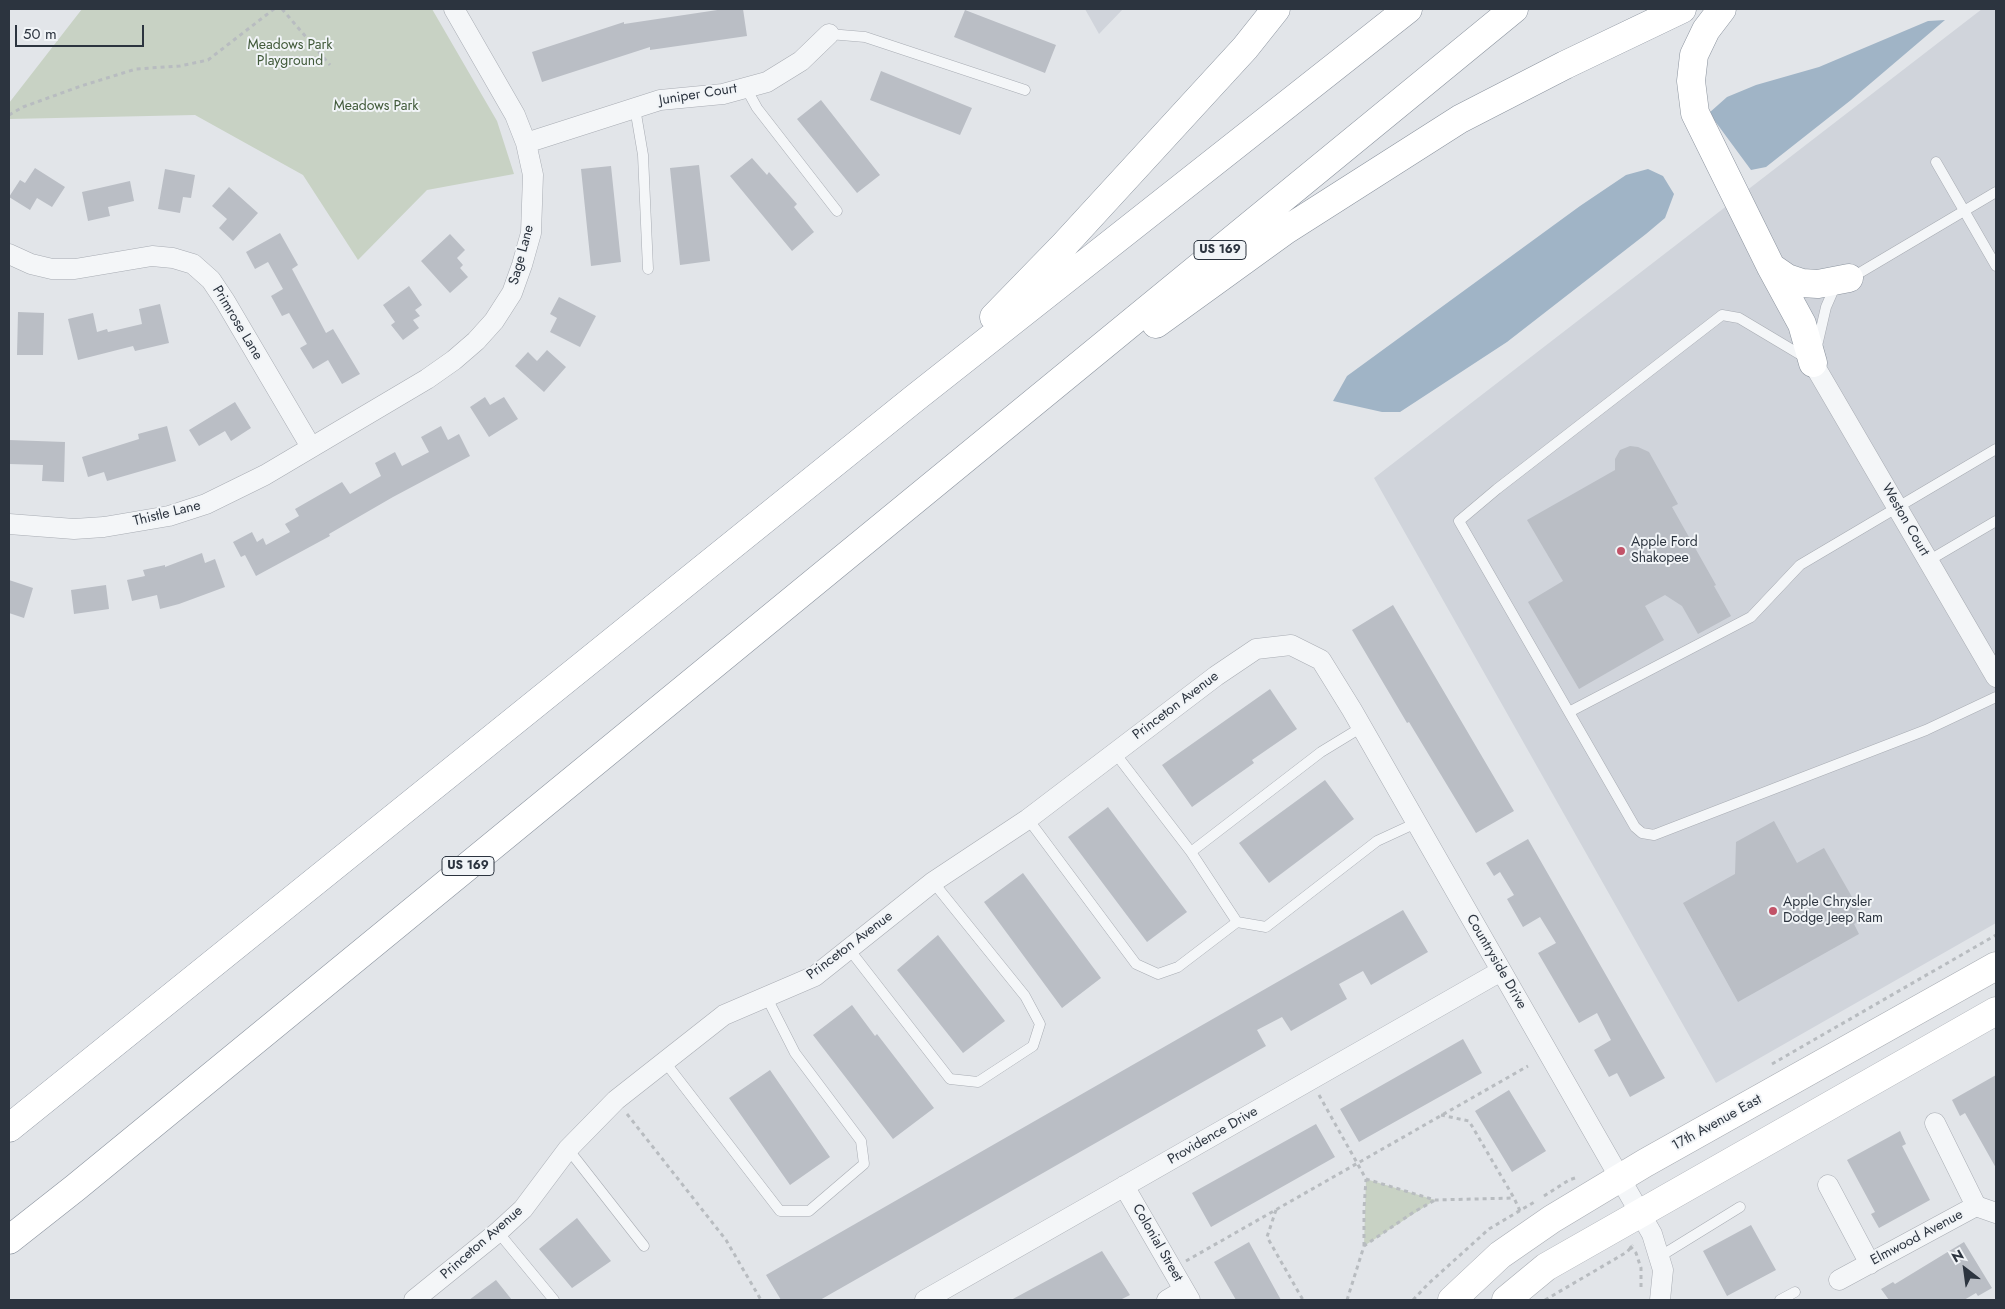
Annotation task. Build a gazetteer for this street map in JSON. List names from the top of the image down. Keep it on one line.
{"streets":{"main road":["US 169","17th Avenue East"],"street":["Juniper Court","Sage Lane","Primrose Lane","Thistle Lane","Weston Court","Princeton Avenue","Countryside Drive","Providence Drive","Elmwood Avenue","Colonial Street"]},"crossings":[["Juniper Court","Sage Lane"],["Sage Lane","Primrose Lane"],["Sage Lane","Thistle Lane"],["Primrose Lane","Thistle Lane"],["Princeton Avenue","Countryside Drive"],["Countryside Drive","17th Avenue East"],["Countryside Drive","Providence Drive"],["Providence Drive","Colonial Street"]],"parks":["Meadows Park Playground","Meadows Park"],"places":["Apple Ford Shakopee","Apple Chrysler Dodge Jeep Ram"],"scale_bar":"50 m","north":"top left"}
